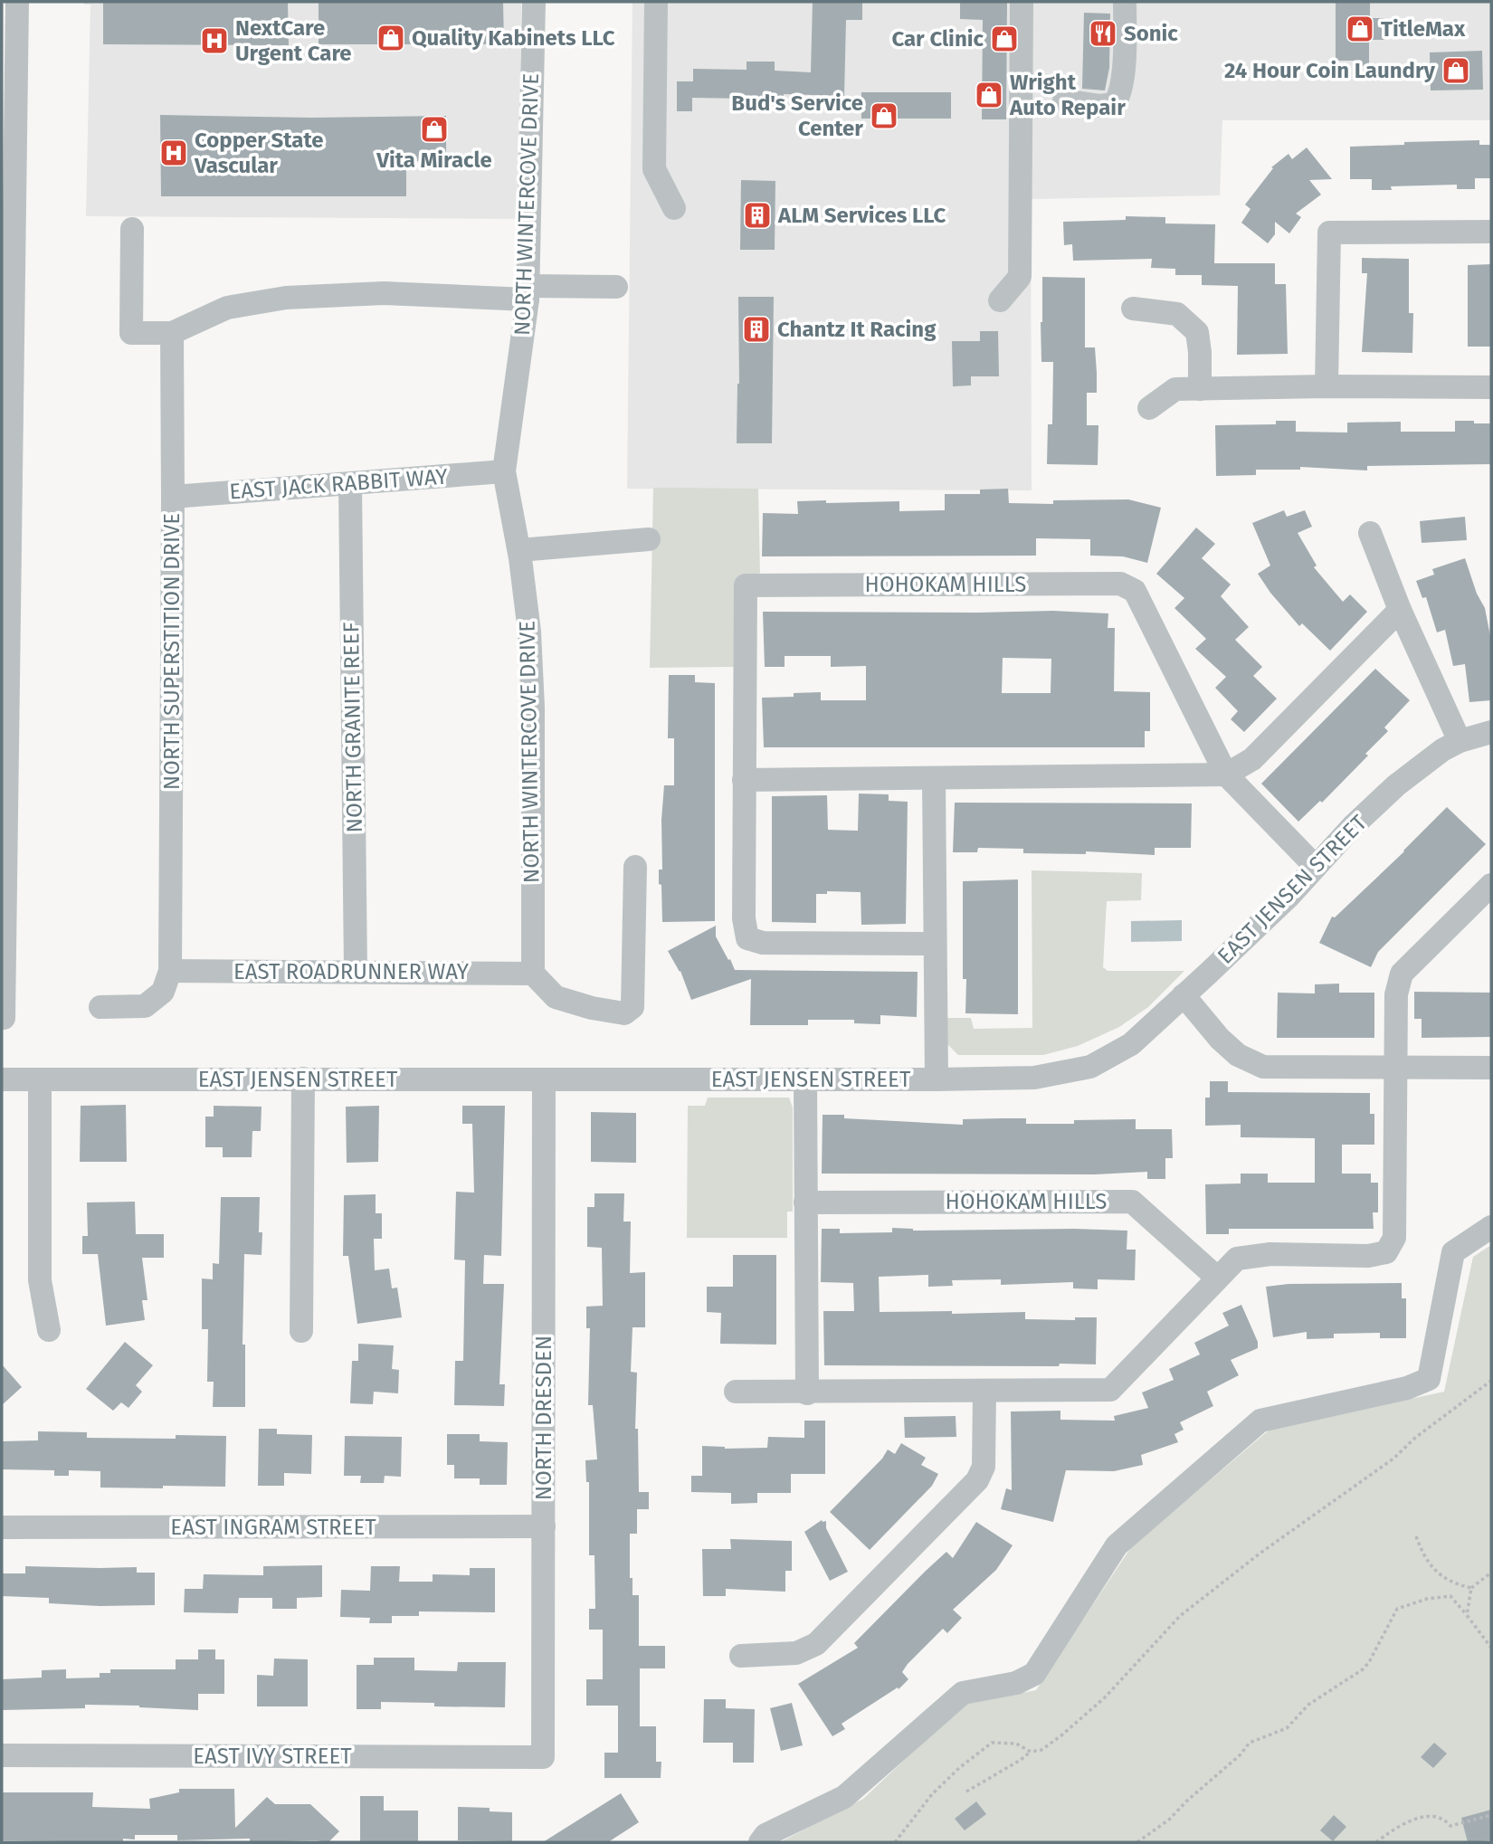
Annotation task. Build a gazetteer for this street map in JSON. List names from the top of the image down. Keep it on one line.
{"streets":{"street":["NORTH WINTERCOVE DRIVE","EAST JACK RABBIT WAY","HOHOKAM HILLS","NORTH SUPERSTITION DRIVE","NORTH GRANITE REEF","EAST JENSEN STREET","EAST ROADRUNNER WAY","NORTH DRESDEN","EAST INGRAM STREET","EAST IVY STREET"]},"crossings":[["NORTH WINTERCOVE DRIVE","EAST JACK RABBIT WAY"],["NORTH WINTERCOVE DRIVE","EAST ROADRUNNER WAY"],["EAST JACK RABBIT WAY","NORTH SUPERSTITION DRIVE"],["EAST JACK RABBIT WAY","NORTH GRANITE REEF"],["HOHOKAM HILLS","EAST JENSEN STREET"],["NORTH SUPERSTITION DRIVE","EAST ROADRUNNER WAY"],["NORTH GRANITE REEF","EAST ROADRUNNER WAY"],["EAST JENSEN STREET","NORTH DRESDEN"],["NORTH DRESDEN","EAST INGRAM STREET"],["NORTH DRESDEN","EAST IVY STREET"]],"places":{"shop":["TitleMax","Quality Kabinets LLC","Car Clinic","24 Hour Coin Laundry","Wright Auto Repair","Bud's Service Center","Vita Miracle"],"restaurant":["Sonic"],"hospital":["NextCare Urgent Care","Copper State Vascular"],"building":["ALM Services LLC","Chantz It Racing"]}}
